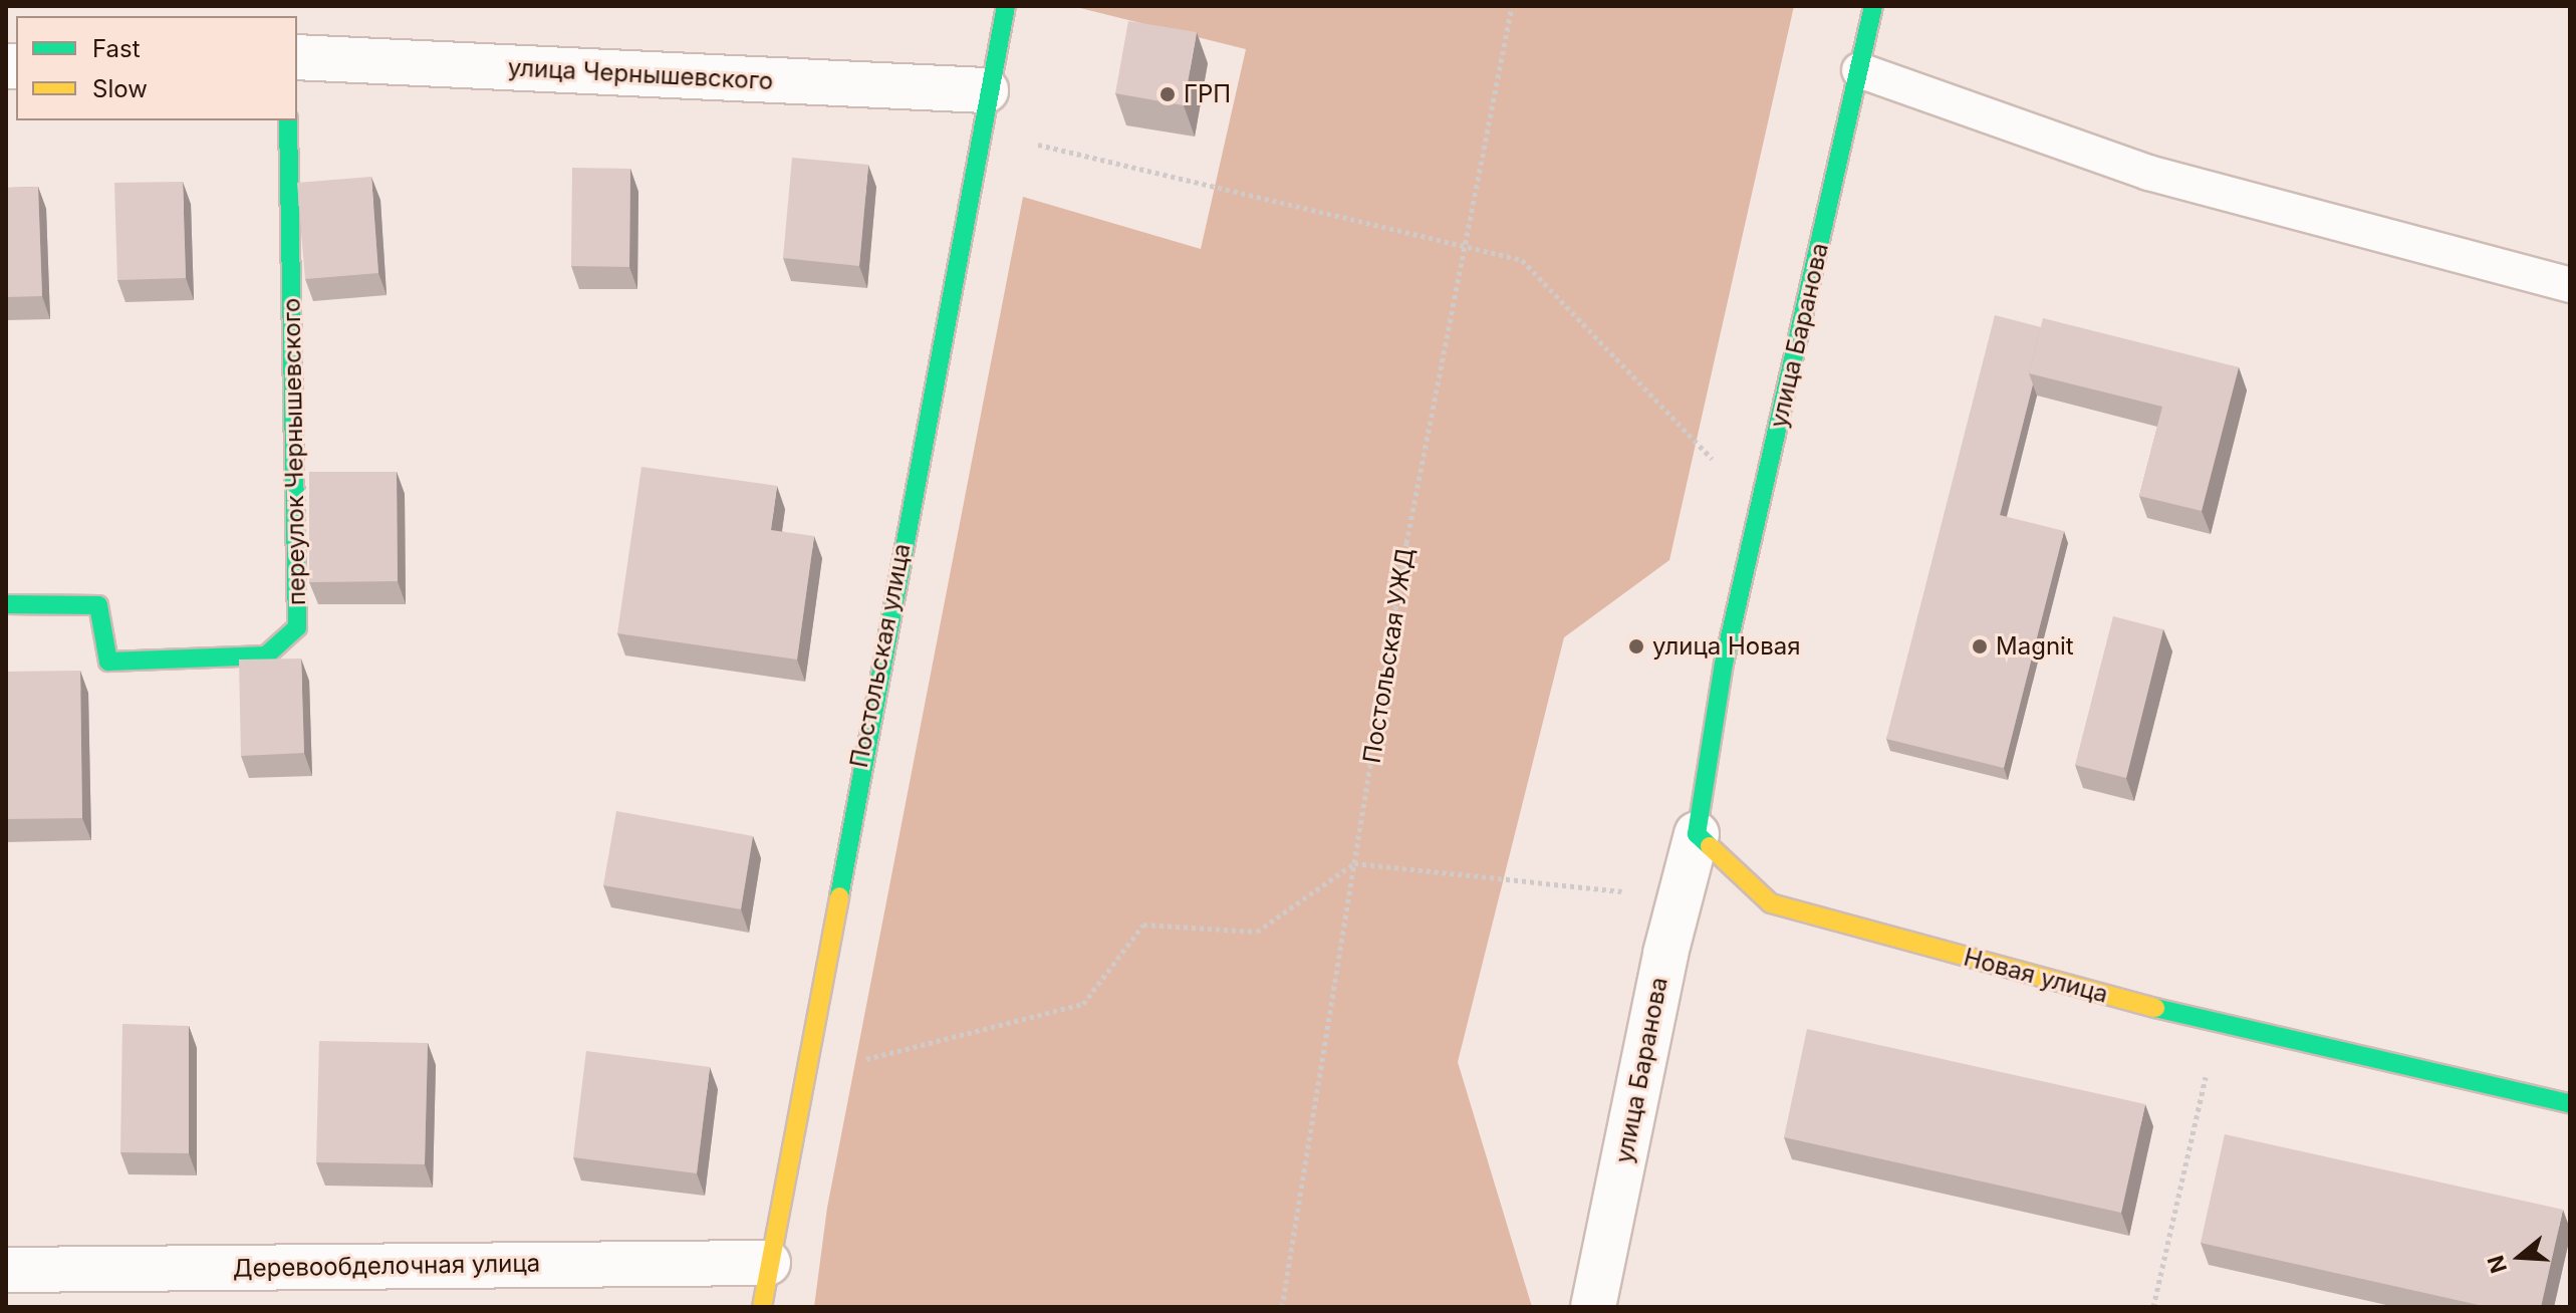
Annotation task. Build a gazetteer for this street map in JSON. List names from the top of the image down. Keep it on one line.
{"streets":{"street":["улица Чернышевского","улица Баранова","переулок Чернышевского","Постольская улица","Новая улица","Деревообделочная улица"],"path":["Постольская УЖД"]},"crossings":[["улица Чернышевского","Постольская улица"],["улица Баранова","Новая улица"],["Постольская улица","Деревообделочная улица"]],"places":["ГРП","улица Новая","Magnit"],"legend":["Fast","Slow"],"north":"left"}
